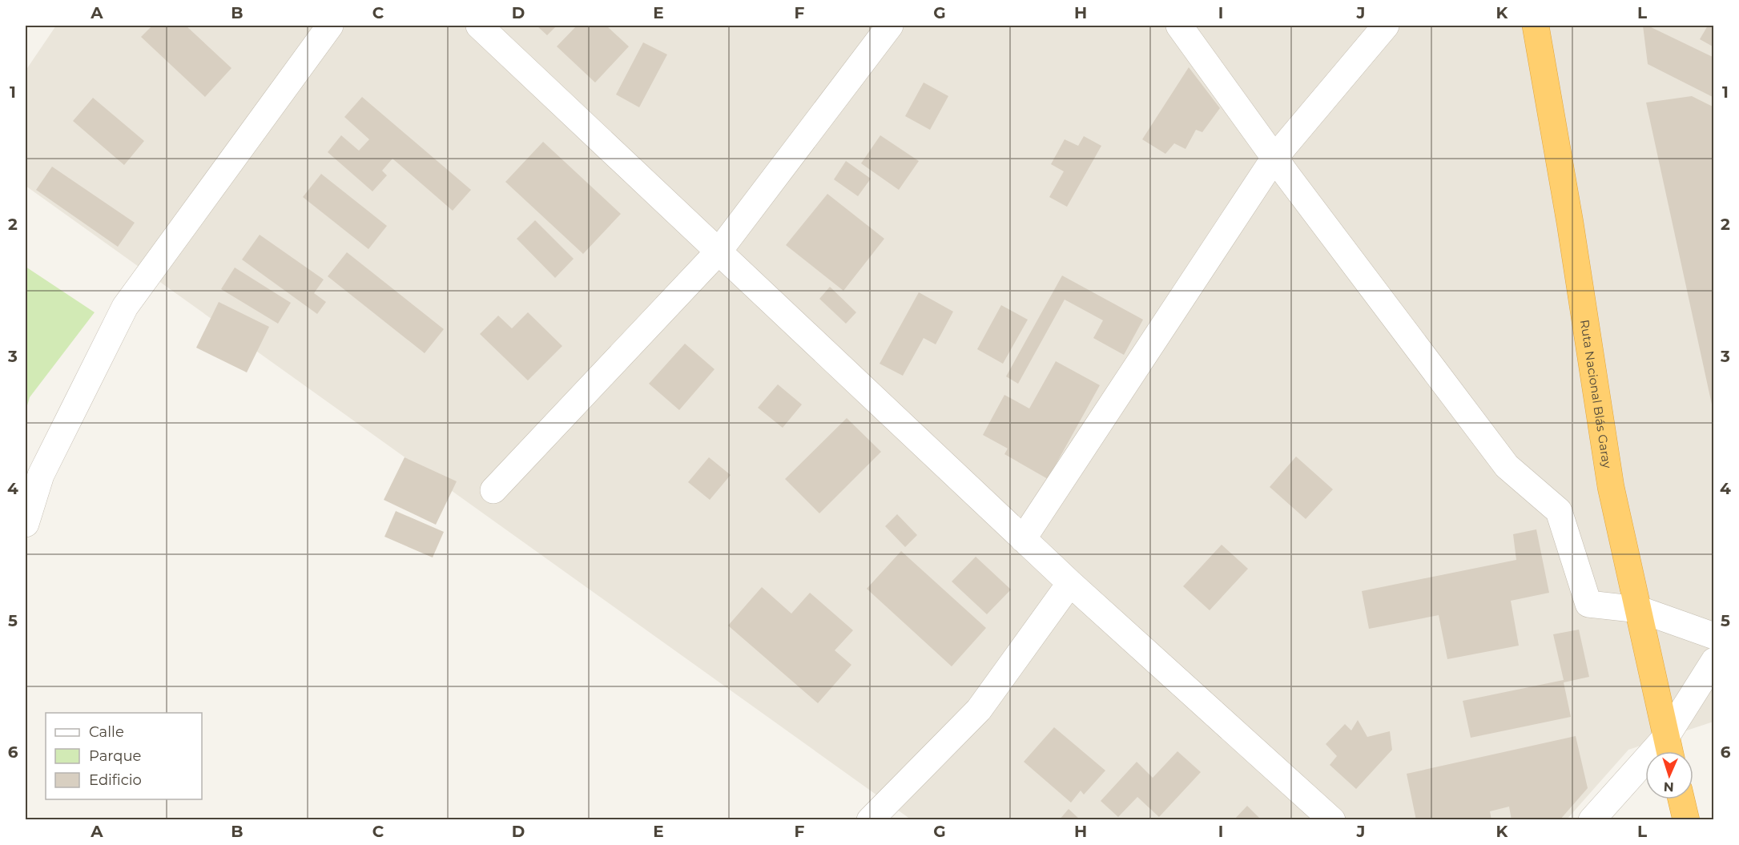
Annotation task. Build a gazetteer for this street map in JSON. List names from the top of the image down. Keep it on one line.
{"streets":{"highway":["Ruta Nacional Blás Garay"]},"legend":["Calle","Parque","Edificio"],"north":"bottom","grid":{"columns":["A","B","C","D","E","F","G","H","I","J","K","L"],"rows":["1","2","3","4","5","6"]}}
